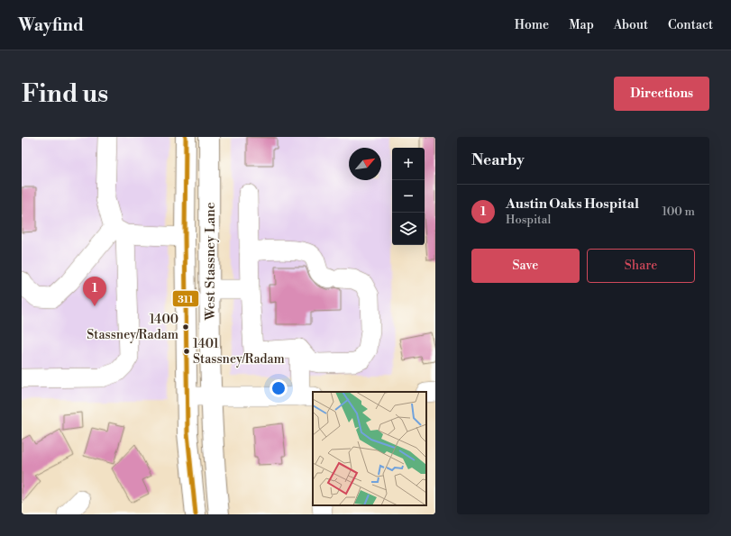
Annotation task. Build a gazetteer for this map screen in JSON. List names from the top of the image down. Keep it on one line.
{"streets":{"main road":["West Stassney Lane"]},"places":["1400 Stassney/Radam","1401 Stassney/Radam"],"lines":["transit line 311"],"north":"top right","page":{"header":"Wayfind","nav":["Home","Map","About","Contact"],"buttons":["Directions",["Save","Share"]],"title":"Find us","heading":"Nearby","map_buttons":["+","−"],"list":[{"mark":"1","name":"Austin Oaks Hospital","note":"Hospital","value":"100 m"}],"pins":"1"}}
